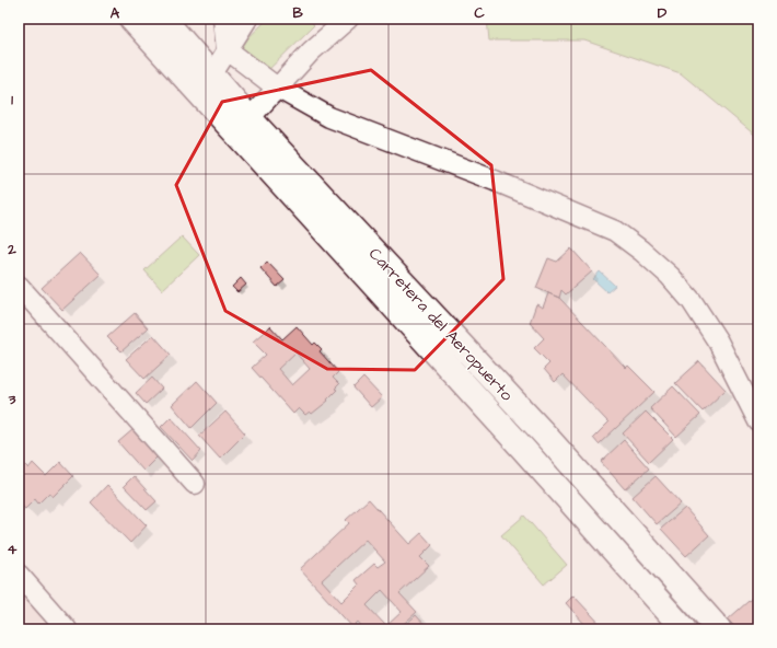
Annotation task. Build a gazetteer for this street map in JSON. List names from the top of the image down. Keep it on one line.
{"streets":{"main road":["Carretera del Aeropuerto"]},"grid":{"columns":["A","B","C","D"],"rows":["1","2","3","4"]}}
